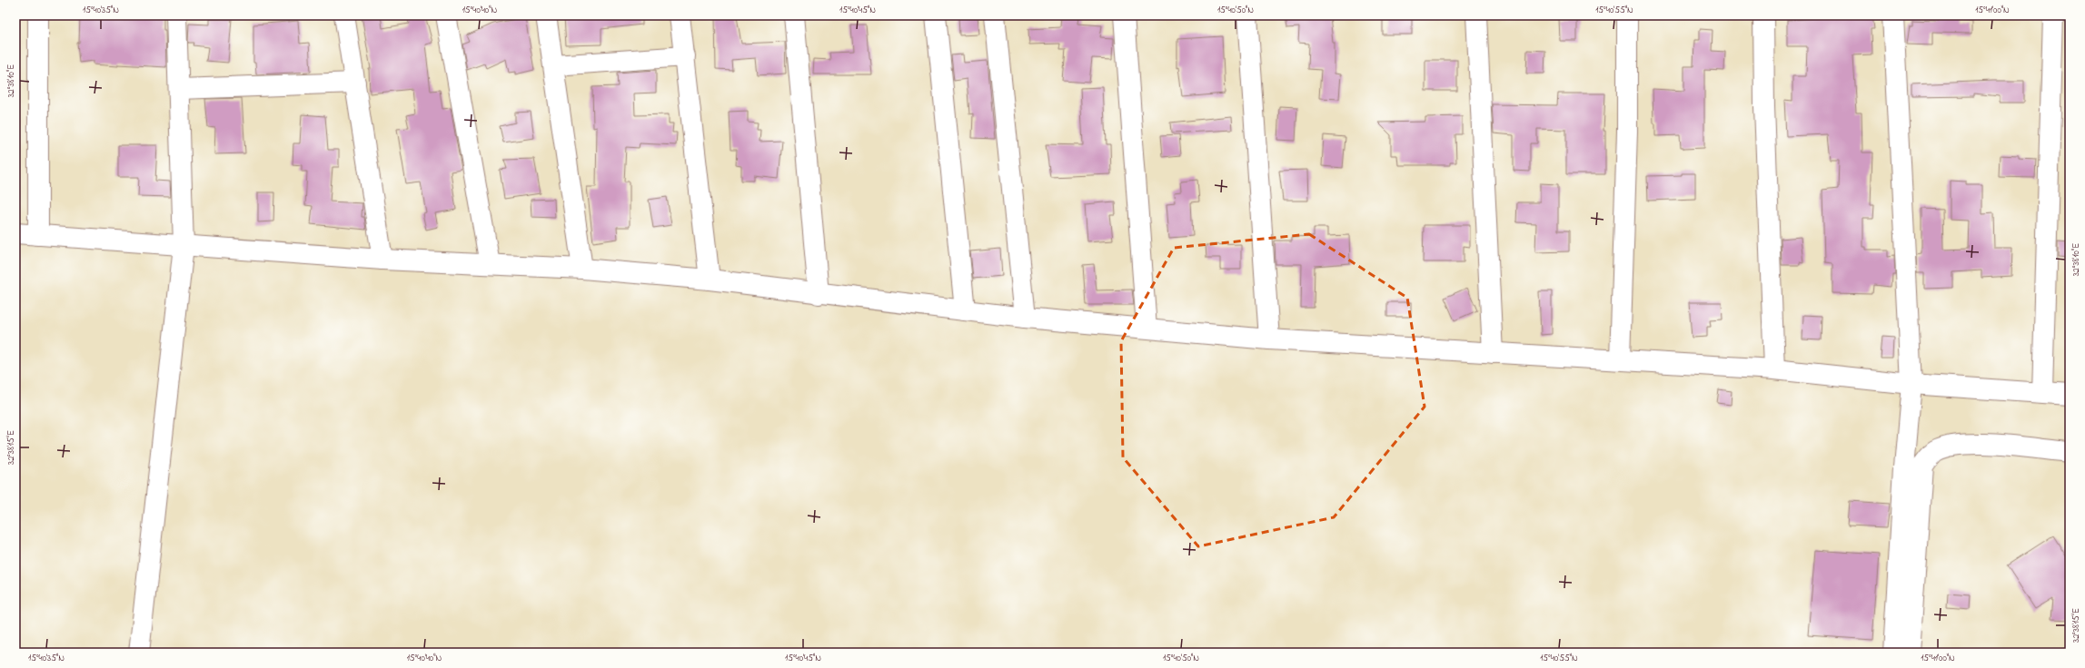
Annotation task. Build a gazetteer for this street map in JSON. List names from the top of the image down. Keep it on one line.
{"coordinates":["15°40'35\"N","15°40'40\"N","15°40'45\"N","15°40'50\"N","15°40'55\"N","15°41'00\"N","32°38'10\"E","32°38'15\"E"]}
